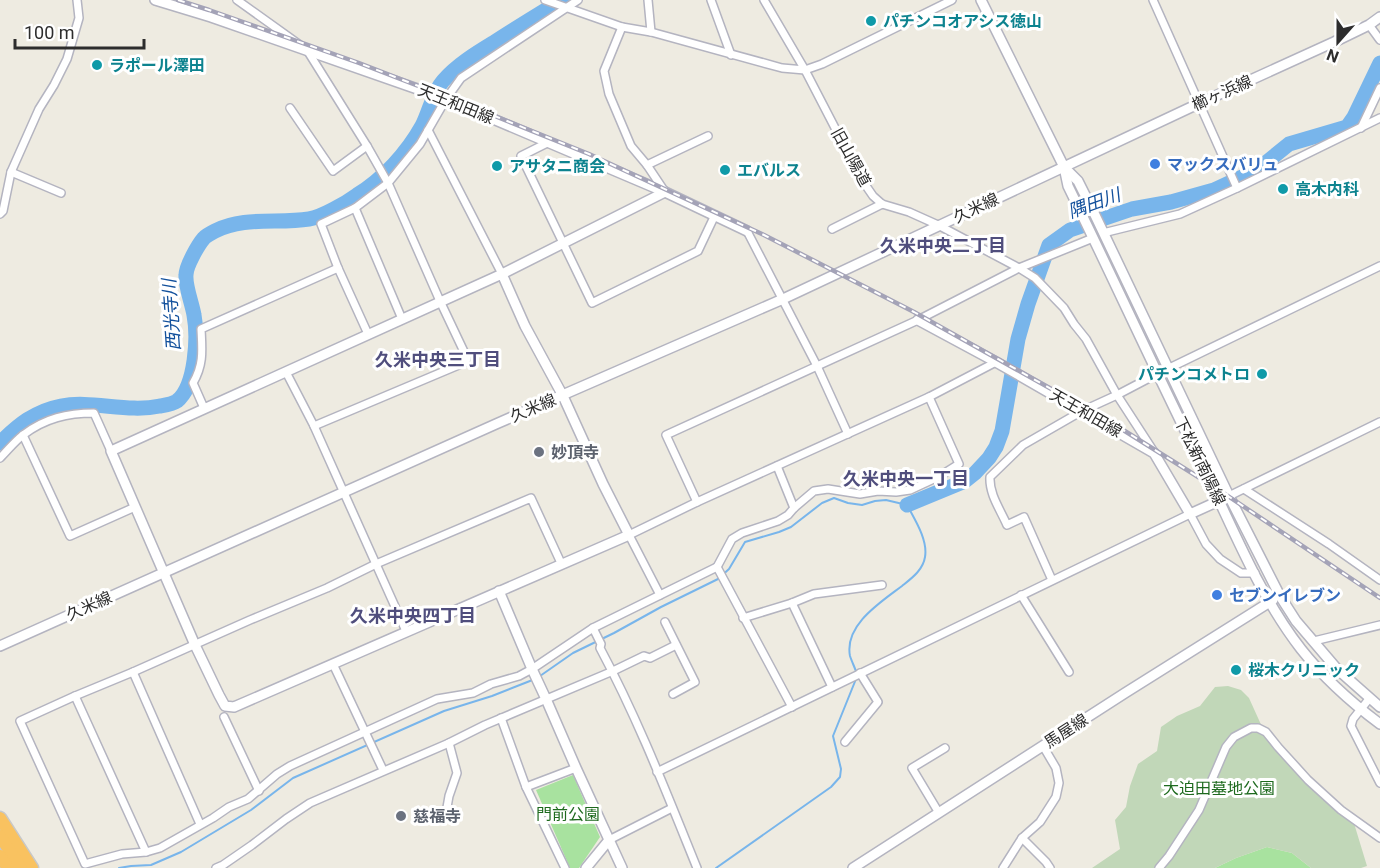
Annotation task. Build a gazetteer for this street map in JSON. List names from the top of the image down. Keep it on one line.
{"streets":{"street":["櫛ヶ浜線","天王和田線","旧山陽道","久米線","下松新南陽線","馬屋線"]},"crossings":[["櫛ヶ浜線","久米線"],["櫛ヶ浜線","下松新南陽線"],["天王和田線","旧山陽道"],["旧山陽道","久米線"],["久米線","下松新南陽線"],["下松新南陽線","馬屋線"]],"districts":["久米中央二丁目","久米中央三丁目","久米中央一丁目","久米中央四丁目"],"water":["隅田川","西光寺川"],"parks":["大迫田墓地公園","門前公園"],"places":["パチンコオアシス徳山","ラポール澤田","マックスバリュ","アサタニ商会","エバルス","高木内科","パチンコメトロ","妙頂寺","セブンイレブン","桜木クリニック","慈福寺"],"scale_bar":"100 m","north":"bottom"}
